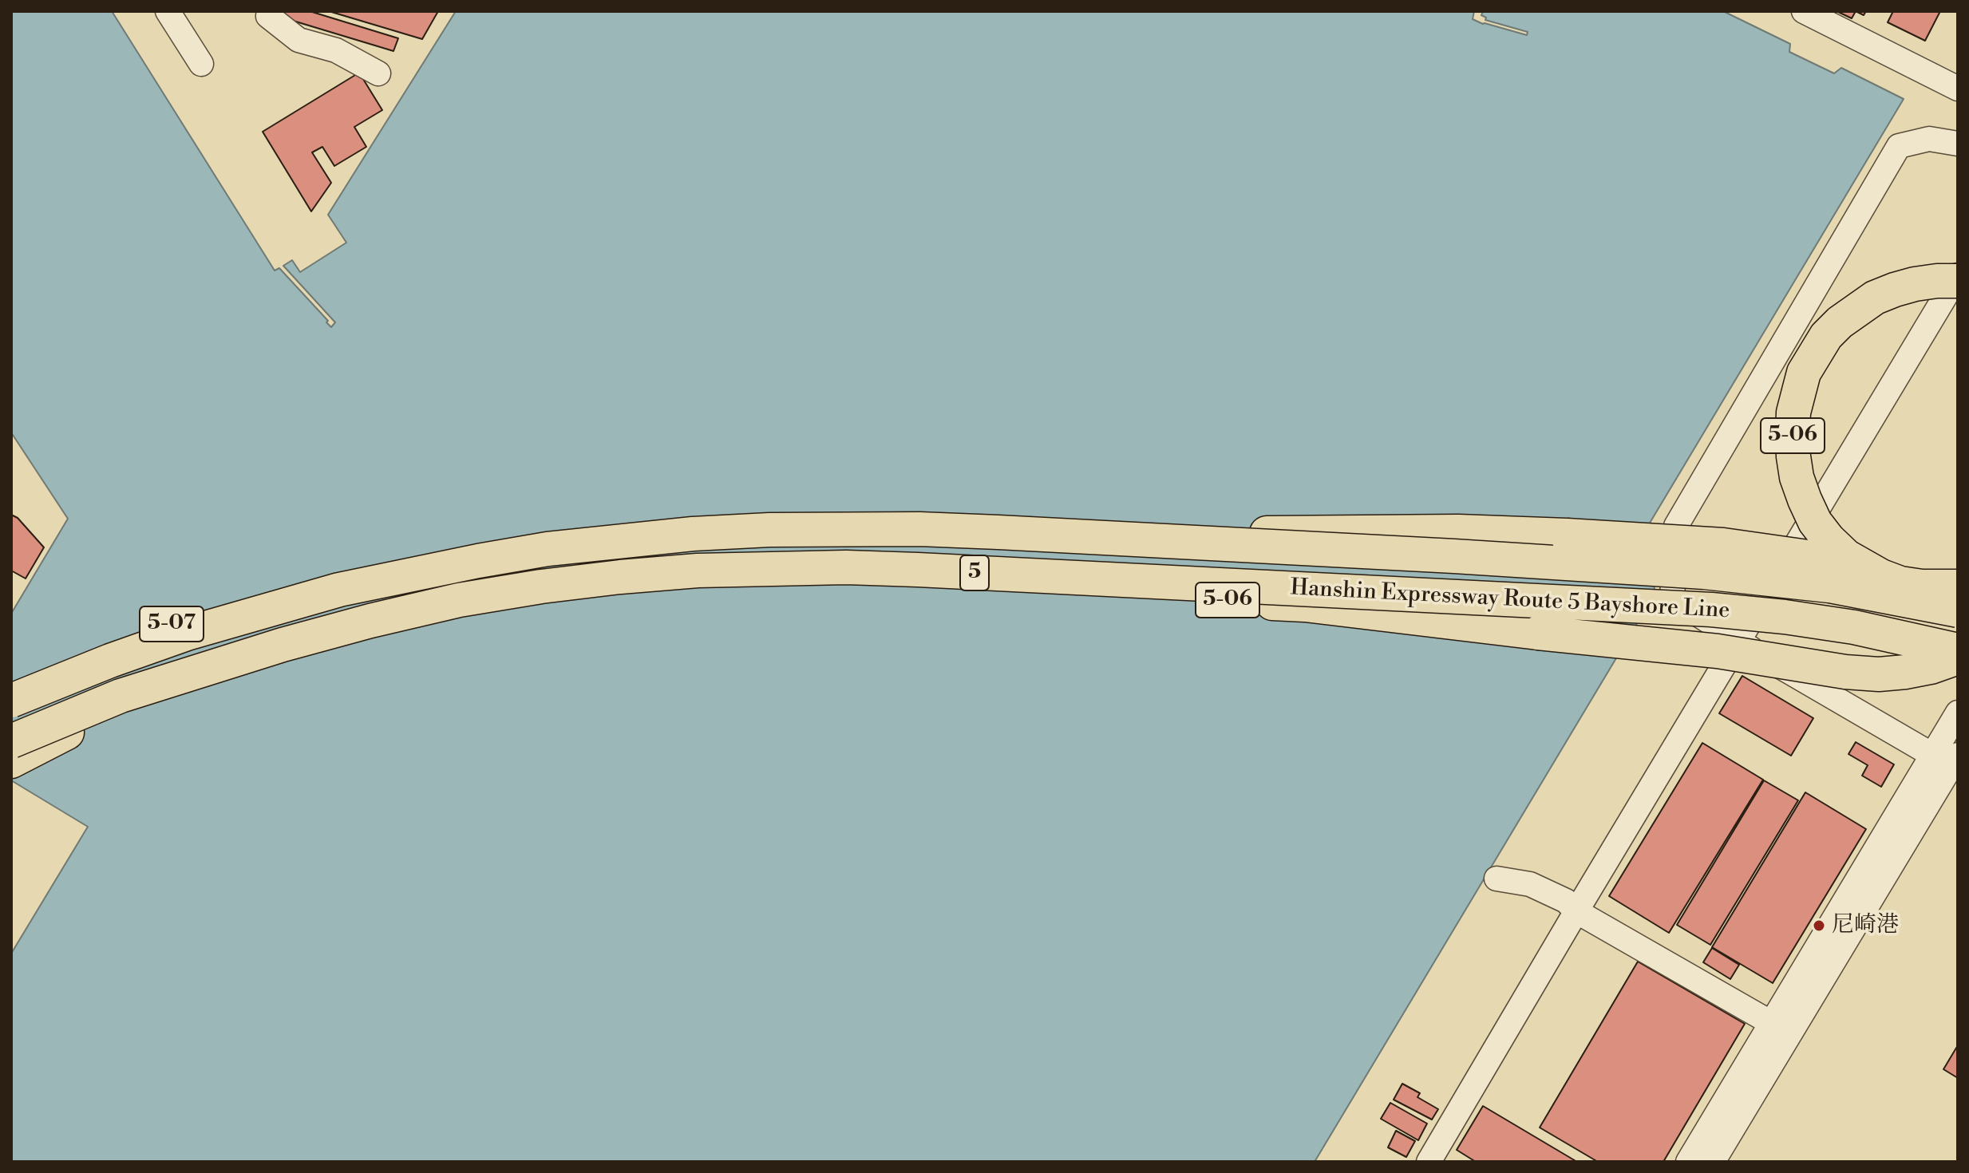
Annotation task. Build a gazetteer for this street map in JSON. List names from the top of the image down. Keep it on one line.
{"streets":{"highway":["5-06","5","Hanshin Expressway Route 5 Bayshore Line","5-07"]},"crossings":[["5-06","Hanshin Expressway Route 5 Bayshore Line"],["Hanshin Expressway Route 5 Bayshore Line","5-07"]],"places":["尼崎港"]}
